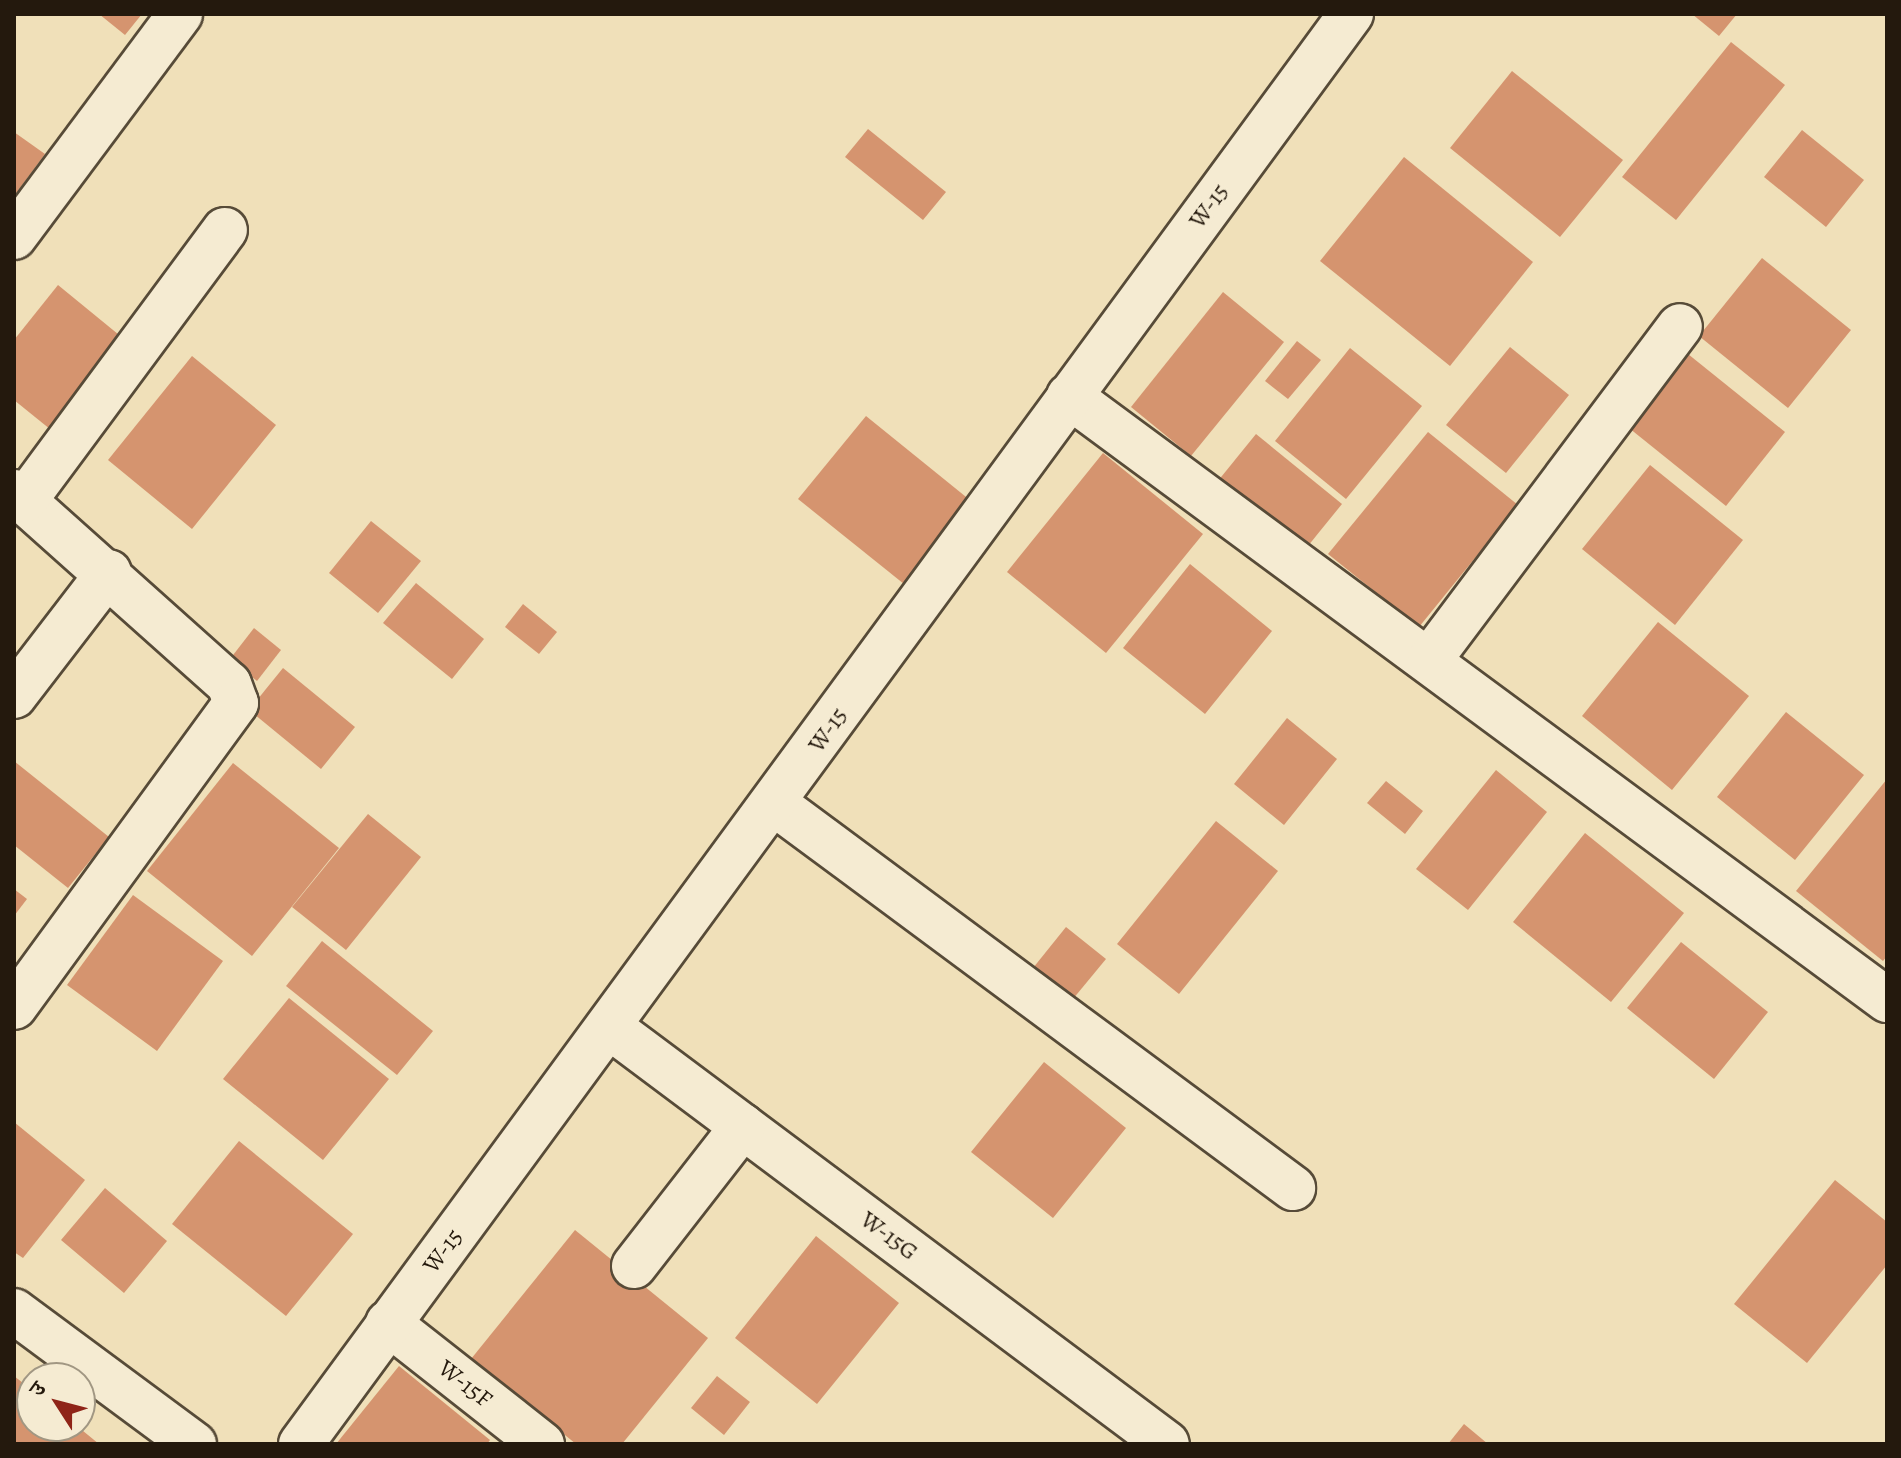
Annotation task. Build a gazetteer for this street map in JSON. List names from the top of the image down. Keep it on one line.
{"streets":{"street":["W-15","W-15G","W-15F"]},"crossings":[["W-15","W-15G"],["W-15","W-15F"]],"north":"top left"}
